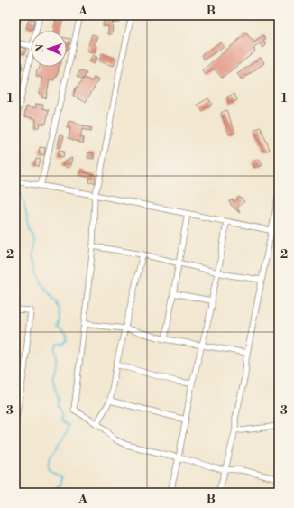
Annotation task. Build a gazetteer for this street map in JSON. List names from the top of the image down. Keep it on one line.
{"north":"left","grid":{"columns":["A","B"],"rows":["1","2","3"]}}
